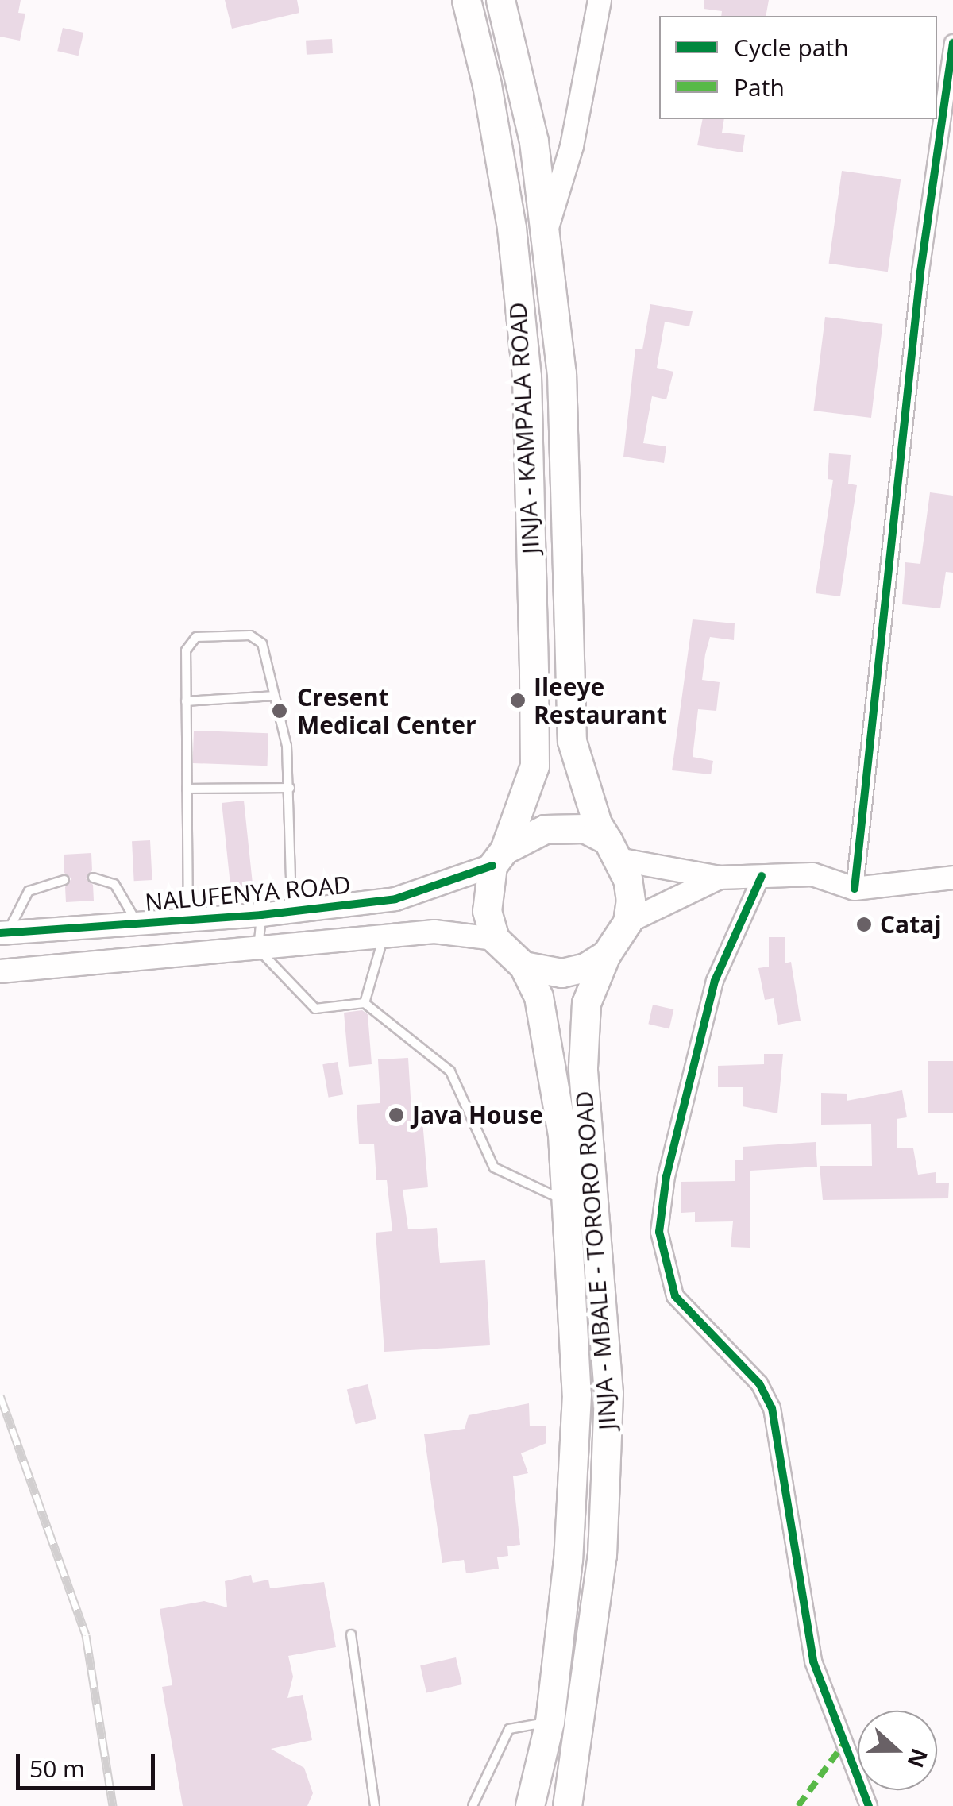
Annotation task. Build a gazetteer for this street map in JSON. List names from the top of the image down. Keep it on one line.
{"streets":{"highway":["JINJA - KAMPALA ROAD","JINJA - MBALE - TORORO ROAD"],"street":["NALUFENYA ROAD"]},"crossings":[["JINJA - KAMPALA ROAD","NALUFENYA ROAD"],["JINJA - KAMPALA ROAD","JINJA - MBALE - TORORO ROAD"],["NALUFENYA ROAD","JINJA - MBALE - TORORO ROAD"]],"places":["Ileeye Restaurant","Cresent Medical Center","Cataj","Java House"],"legend":["Cycle path","Path"],"scale_bar":"50 m","north":"right"}
